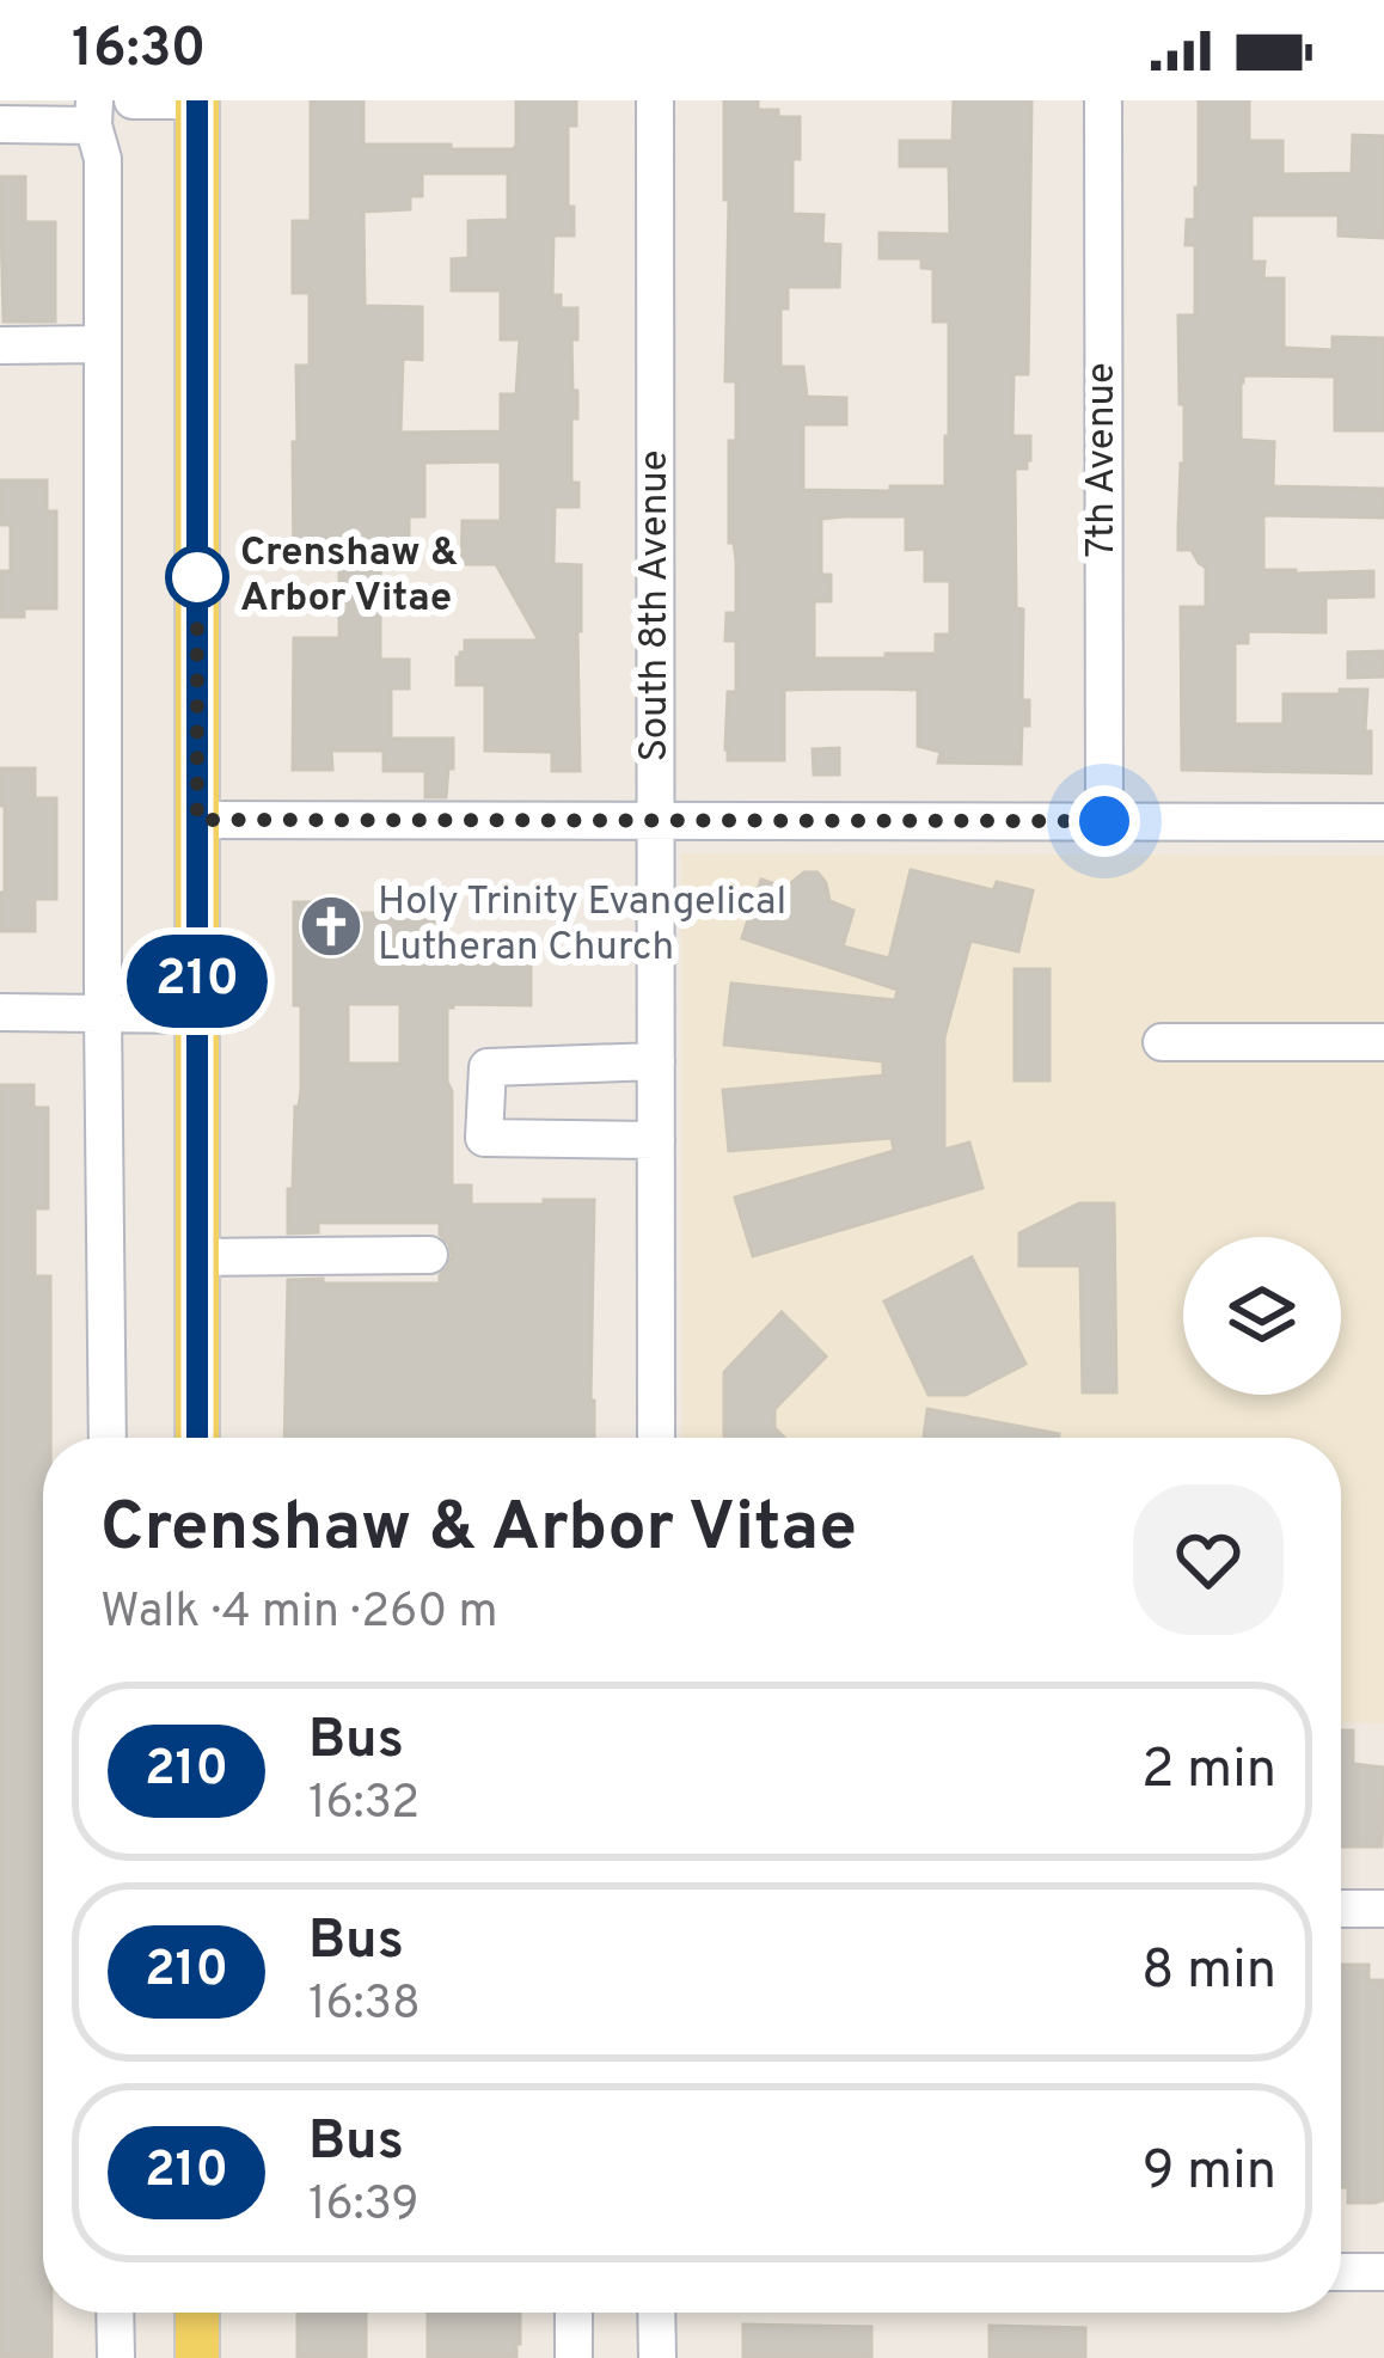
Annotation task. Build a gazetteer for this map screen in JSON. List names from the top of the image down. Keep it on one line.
{"streets":{"street":["7th Avenue","South 8th Avenue"]},"places":{"other":["Crenshaw & Arbor Vitae"],"church":["Holy Trinity Evangelical Lutheran Church"]},"lines":["bus line 210"],"page":{"status":"16:30","on_map":"210","heading":["Crenshaw & Arbor Vitae","Walk · 4 min · 260 m"],"list":[{"mark":"210","name":"Bus","note":"16:32","value":"2 min"},{"mark":"210","name":"Bus","note":"16:38","value":"8 min"},{"mark":"210","name":"Bus","note":"16:39","value":"9 min"}]}}
